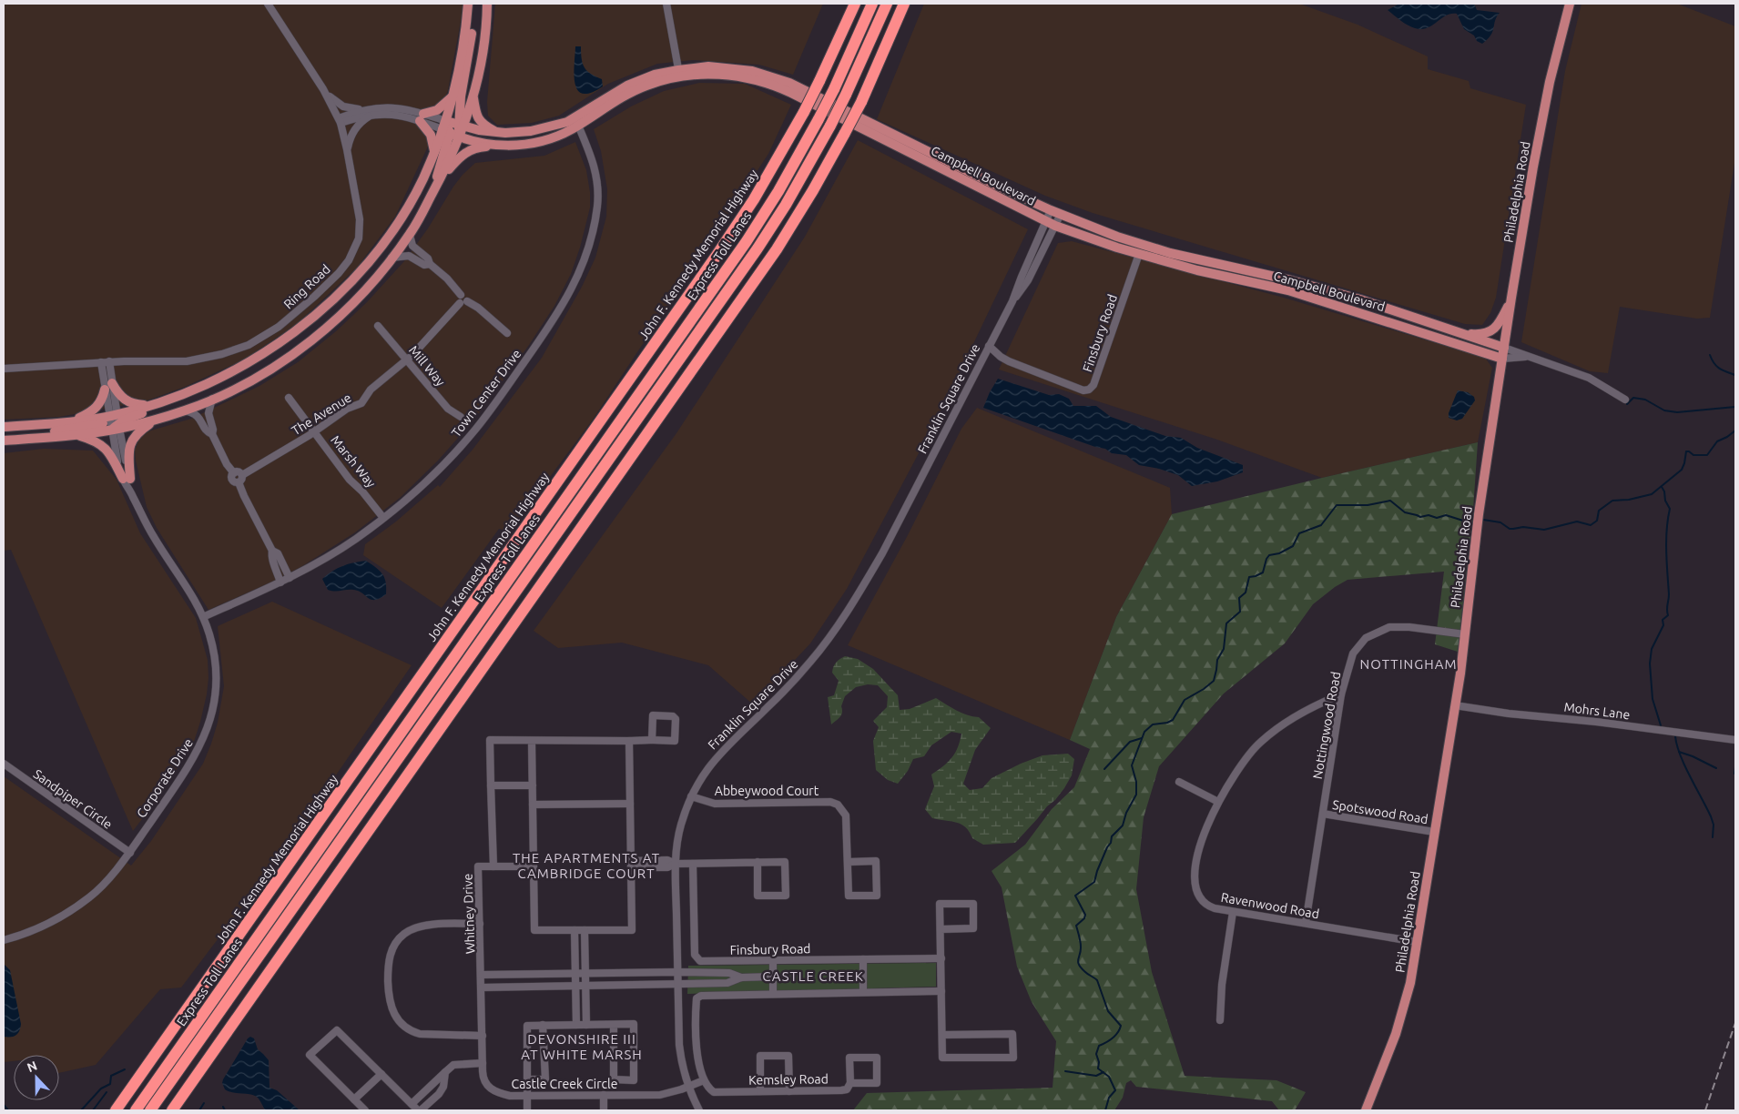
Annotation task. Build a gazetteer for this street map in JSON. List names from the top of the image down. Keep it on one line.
{"streets":{"highway":["John F. Kennedy Memorial Highway","Express Toll Lanes"],"main road":["Campbell Boulevard","Philadelphia Road"],"street":["Ring Road","Finsbury Road","Mill Way","Town Center Drive","Franklin Square Drive","The Avenue","Marsh Way","Mohrs Lane","Nottingwood Road","Corporate Drive","Abbeywood Court","Sandpiper Circle","Spotswood Road","Ravenwood Road","Whitney Drive","Kemsley Road","Castle Creek Circle"]},"crossings":[["Campbell Boulevard","Philadelphia Road"],["Campbell Boulevard","Finsbury Road"],["Campbell Boulevard","Town Center Drive"],["Campbell Boulevard","Franklin Square Drive"],["Philadelphia Road","Mohrs Lane"],["Philadelphia Road","Nottingwood Road"],["Philadelphia Road","Spotswood Road"],["Philadelphia Road","Ravenwood Road"],["Finsbury Road","Franklin Square Drive"],["Mill Way","The Avenue"],["Town Center Drive","Marsh Way"],["Town Center Drive","Corporate Drive"],["Franklin Square Drive","Abbeywood Court"],["Franklin Square Drive","Castle Creek Circle"],["The Avenue","Marsh Way"],["Nottingwood Road","Spotswood Road"],["Nottingwood Road","Ravenwood Road"],["Corporate Drive","Sandpiper Circle"],["Whitney Drive","Castle Creek Circle"],["Kemsley Road","Castle Creek Circle"]],"districts":["NOTTINGHAM","THE APARTMENTS AT CAMBRIDGE COURT","CASTLE CREEK","DEVONSHIRE III AT WHITE MARSH"],"north":"top"}
